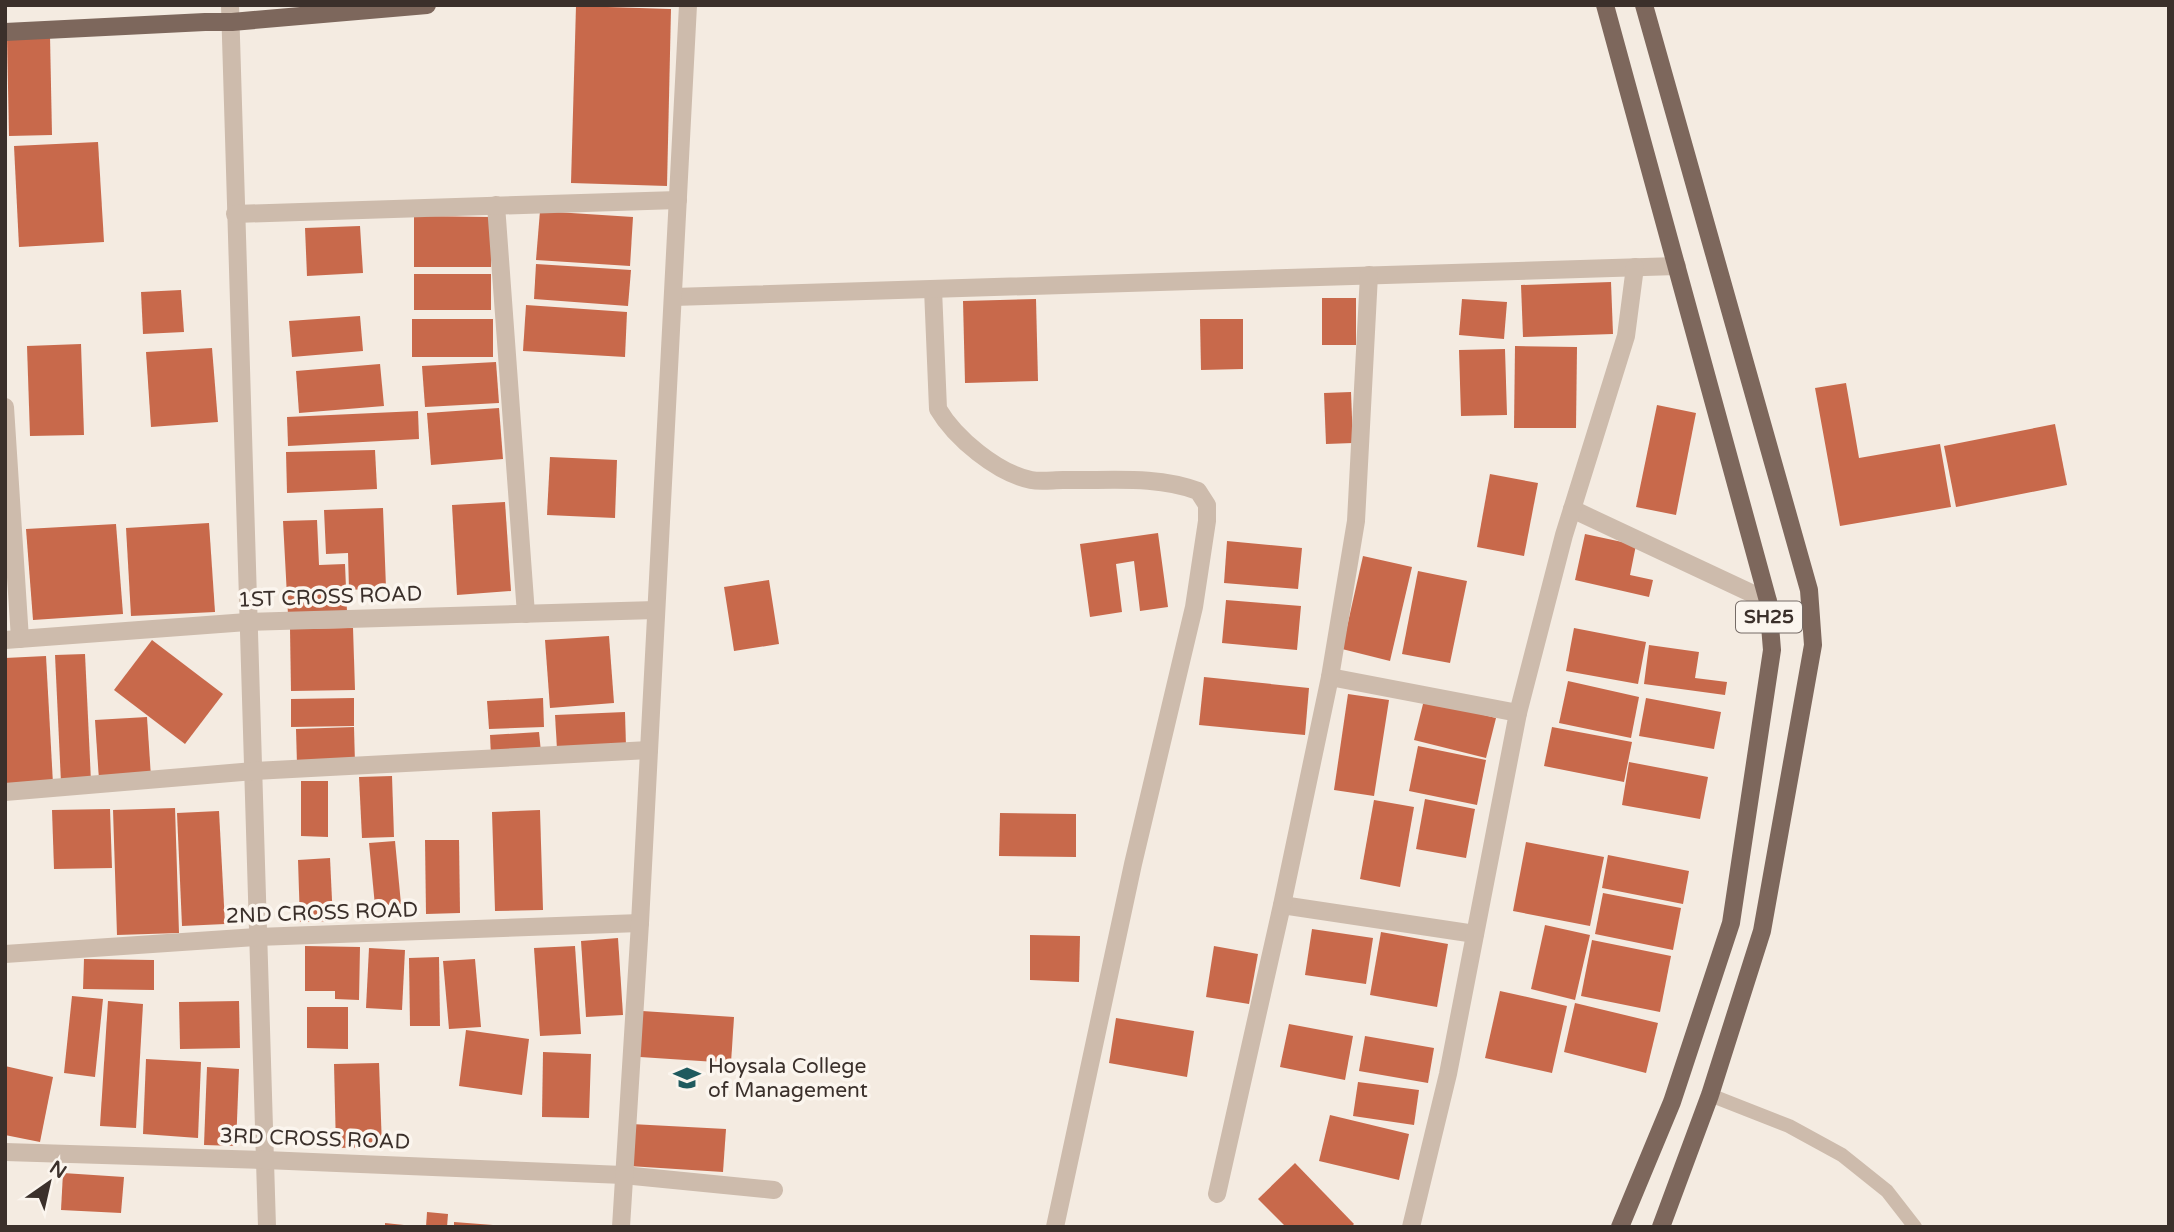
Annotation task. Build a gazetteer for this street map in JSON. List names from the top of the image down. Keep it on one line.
{"streets":{"main road":["SH25"],"street":["1ST CROSS ROAD","2ND CROSS ROAD","3RD CROSS ROAD"]},"places":{"school or university":["Hoysala College of Management"]},"north":"top right"}
